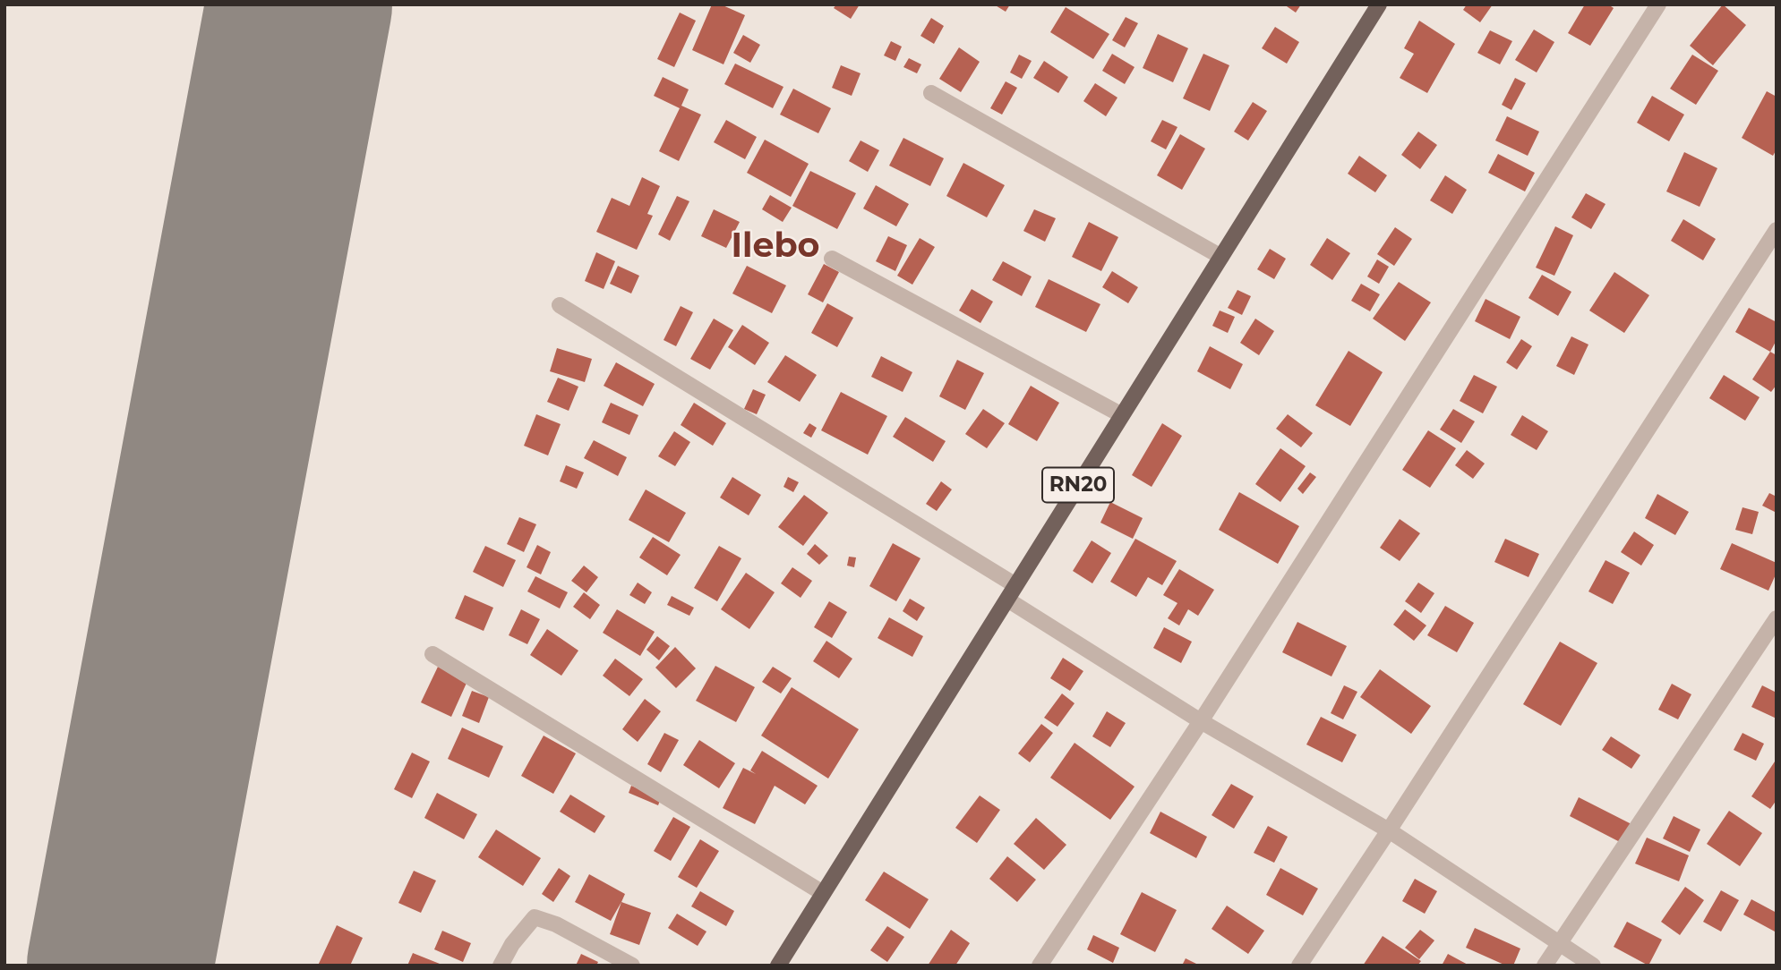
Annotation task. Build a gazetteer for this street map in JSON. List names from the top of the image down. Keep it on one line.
{"streets":{"main road":["RN20"]},"districts":["Ilebo"]}
